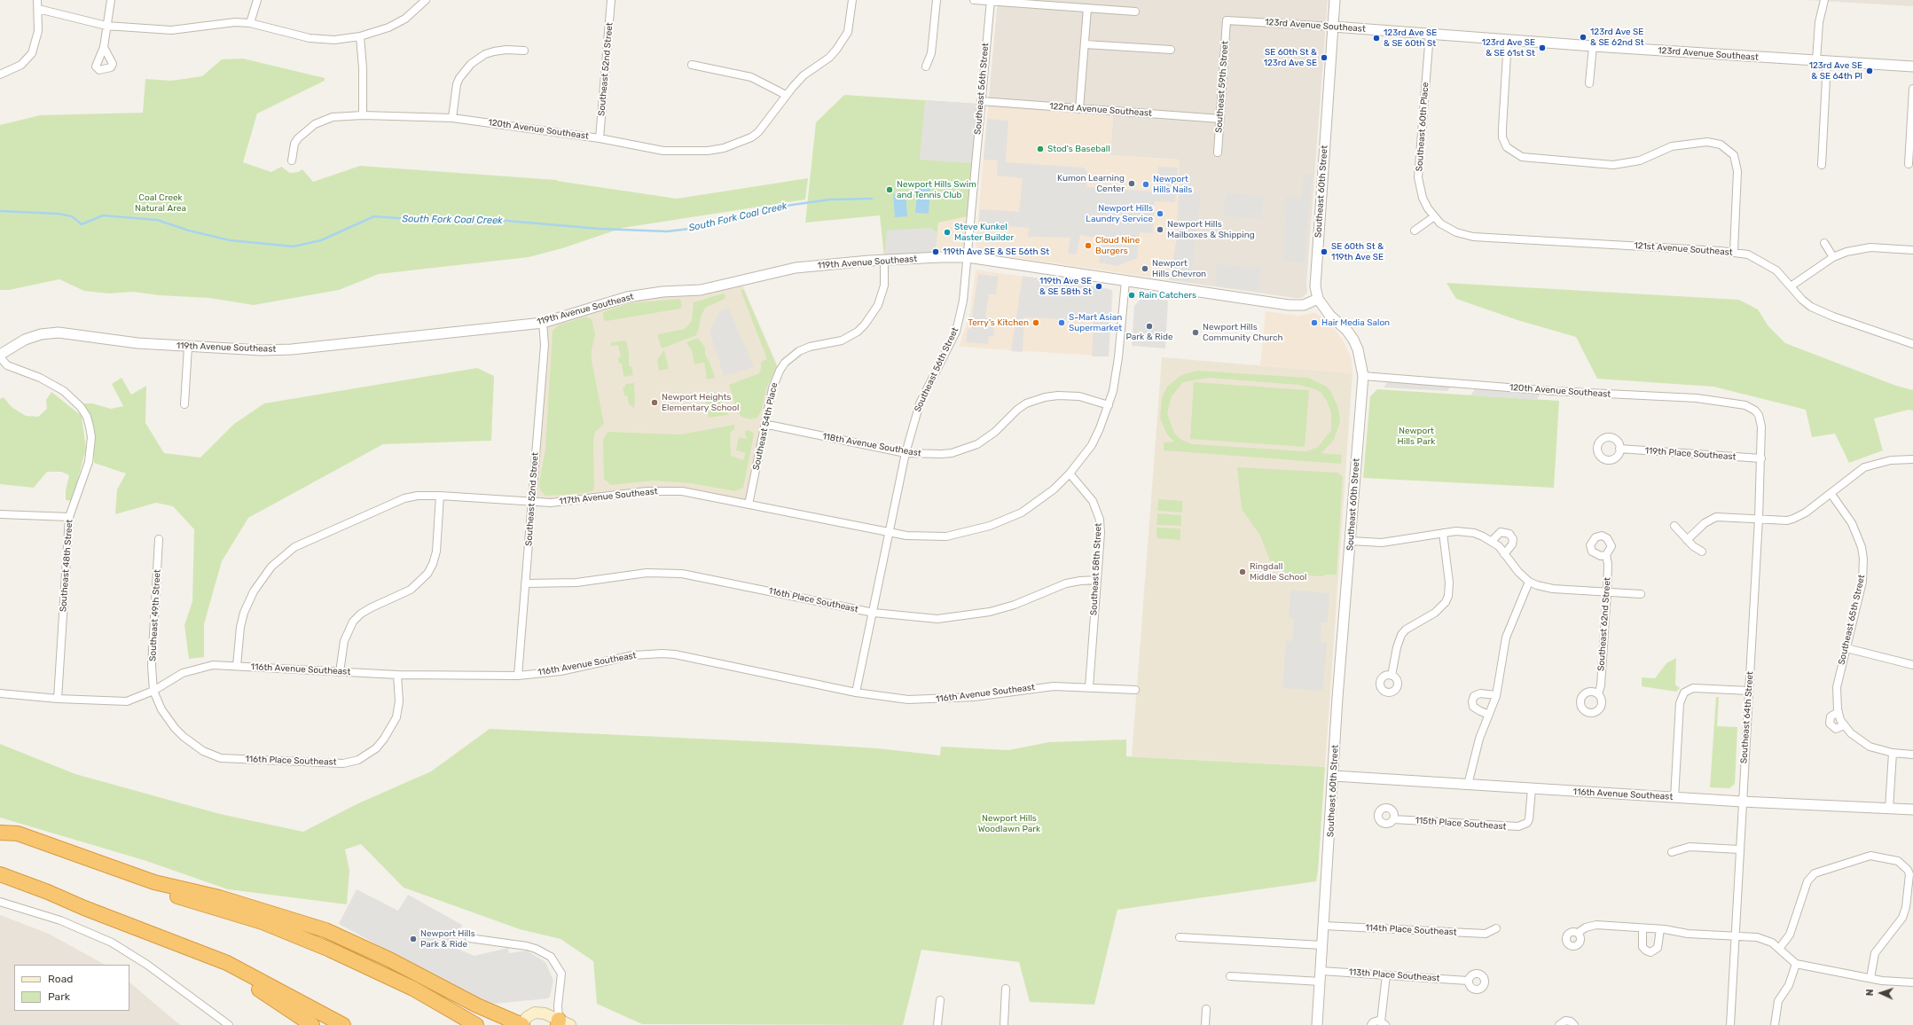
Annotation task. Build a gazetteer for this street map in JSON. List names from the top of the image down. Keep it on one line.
{"streets":{"street":["123rd Avenue Southeast","Southeast 52nd Street","Southeast 59th Street","Southeast 56th Street","122nd Avenue Southeast","Southeast 60th Place","120th Avenue Southeast","Southeast 60th Street","121st Avenue Southeast","119th Avenue Southeast","Southeast 54th Place","118th Avenue Southeast","119th Place Southeast","117th Avenue Southeast","Southeast 48th Street","Southeast 58th Street","116th Place Southeast","Southeast 49th Street","Southeast 65th Street","Southeast 62nd Street","116th Avenue Southeast","Southeast 64th Street","115th Place Southeast","114th Place Southeast","113th Place Southeast"]},"crossings":[["123rd Avenue Southeast","Southeast 59th Street"],["123rd Avenue Southeast","Southeast 60th Place"],["123rd Avenue Southeast","Southeast 60th Street"],["Southeast 52nd Street","120th Avenue Southeast"],["Southeast 52nd Street","119th Avenue Southeast"],["Southeast 52nd Street","117th Avenue Southeast"],["Southeast 52nd Street","116th Place Southeast"],["Southeast 52nd Street","116th Avenue Southeast"],["Southeast 59th Street","122nd Avenue Southeast"],["Southeast 56th Street","122nd Avenue Southeast"],["Southeast 56th Street","119th Avenue Southeast"],["Southeast 56th Street","118th Avenue Southeast"],["Southeast 56th Street","117th Avenue Southeast"],["Southeast 56th Street","116th Place Southeast"],["Southeast 56th Street","116th Avenue Southeast"],["Southeast 60th Place","121st Avenue Southeast"],["120th Avenue Southeast","Southeast 60th Street"],["120th Avenue Southeast","Southeast 64th Street"],["Southeast 60th Street","119th Avenue Southeast"],["Southeast 60th Street","116th Avenue Southeast"],["Southeast 60th Street","114th Place Southeast"],["Southeast 60th Street","113th Place Southeast"],["119th Avenue Southeast","Southeast 54th Place"],["119th Avenue Southeast","Southeast 48th Street"],["Southeast 54th Place","118th Avenue Southeast"],["Southeast 54th Place","117th Avenue Southeast"],["119th Place Southeast","Southeast 64th Street"],["117th Avenue Southeast","Southeast 58th Street"],["117th Avenue Southeast","116th Avenue Southeast"],["Southeast 48th Street","116th Avenue Southeast"],["Southeast 58th Street","116th Place Southeast"],["Southeast 58th Street","116th Avenue Southeast"],["116th Place Southeast","Southeast 49th Street"],["116th Place Southeast","116th Avenue Southeast"],["Southeast 49th Street","116th Avenue Southeast"],["116th Avenue Southeast","Southeast 64th Street"],["116th Avenue Southeast","115th Place Southeast"]],"water":["South Fork Coal Creek"],"parks":["Coal Creek Natural Area","Newport Hills Park","Newport Hills Woodlawn Park"],"places":["123rd Ave SE & SE 62nd St","123rd Ave SE & SE 60th St","123rd Ave SE & SE 61st St","SE 60th St & 123rd Ave SE","123rd Ave SE & SE 64th Pl","Stod's Baseball","Kumon Learning Center","Newport Hills Nails","Newport Hills Swim and Tennis Club","Newport Hills Laundry Service","Newport Hills Mailboxes & Shipping","Steve Kunkel Master Builder","Cloud Nine Burgers","119th Ave SE & SE 56th St","SE 60th St & 119th Ave SE","Newport Hills Chevron","119th Ave SE & SE 58th St","Rain Catchers","Terry's Kitchen","S-Mart Asian Supermarket","Hair Media Salon","Park & Ride","Newport Hills Community Church","Newport Heights Elementary School","Ringdall Middle School","Newport Hills Park & Ride"],"legend":["Road","Park"],"north":"left"}
